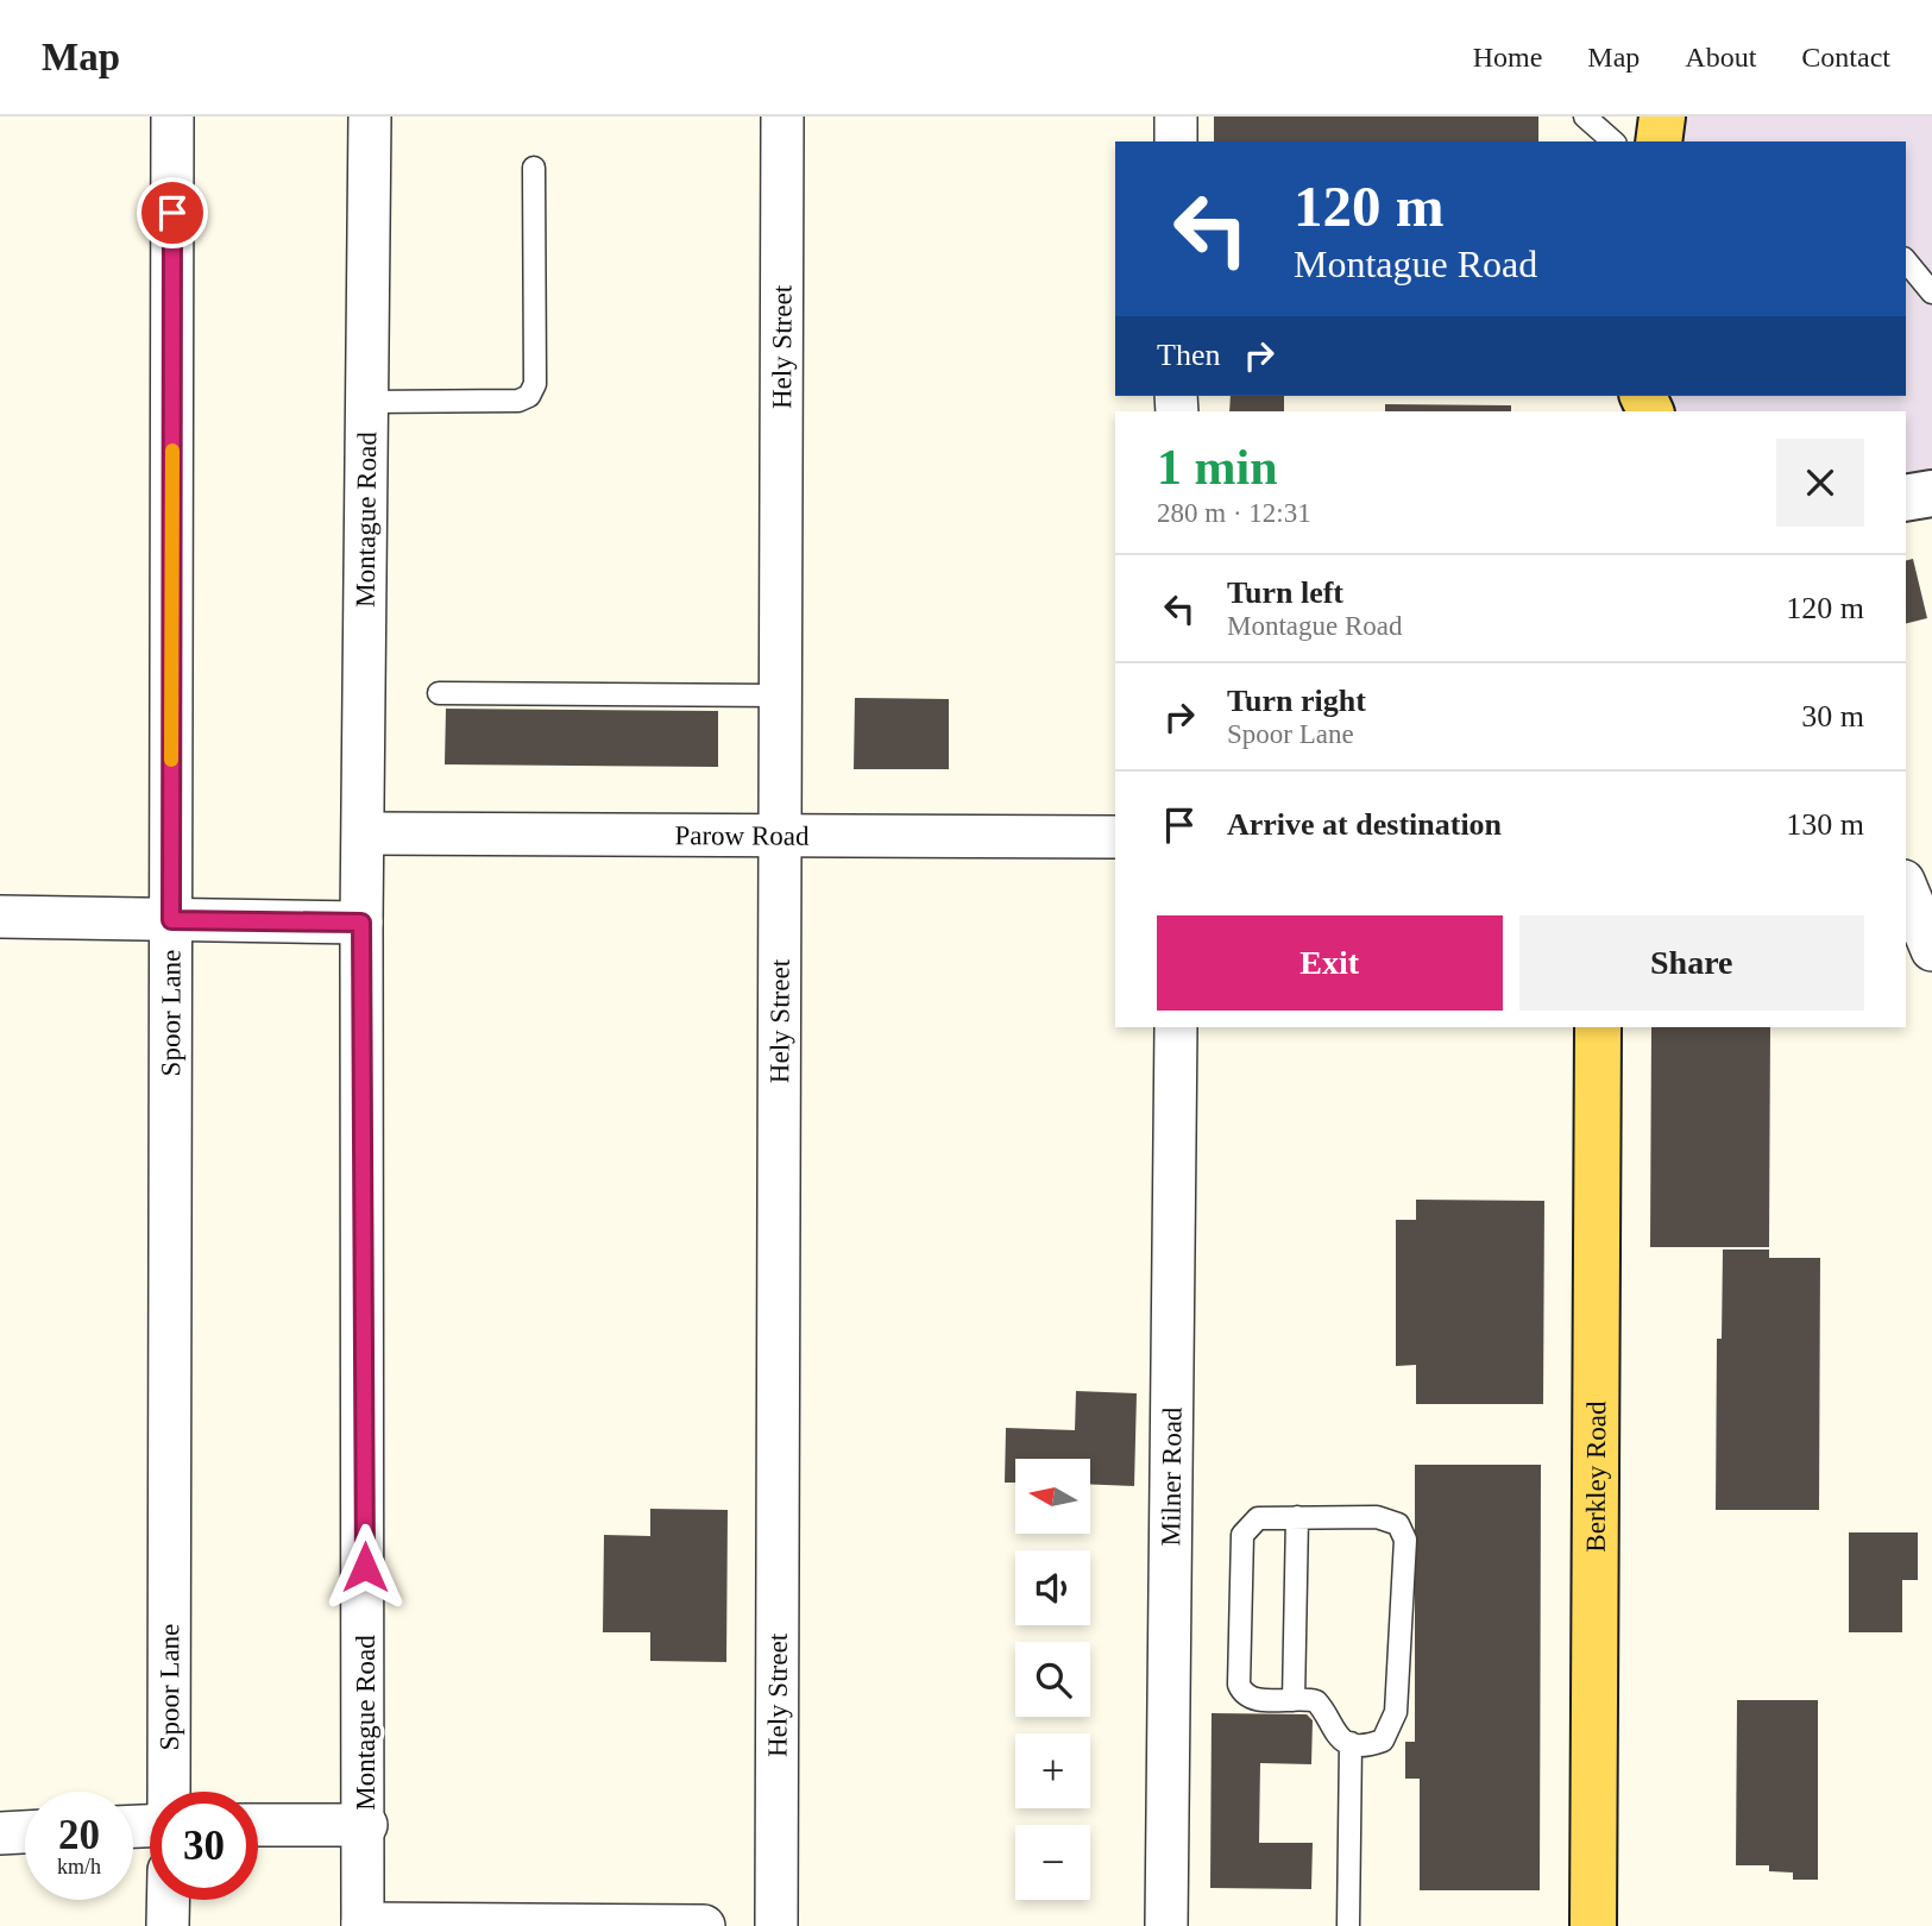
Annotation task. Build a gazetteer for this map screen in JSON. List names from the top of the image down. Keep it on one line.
{"streets":{"main road":["Berkley Road"],"street":["Hely Street","Montague Road","Parow Road","Spoor Lane","Milner Road"]},"crossings":[["Hely Street","Parow Road"],["Montague Road","Parow Road"]],"north":"left","page":{"header":"Map","nav":["Home","Map","About","Contact"],"turn":["120 m","Montague Road"],"then":"Then","heading":["1 min","280 m · 12:31"],"list":[{"name":"Turn left","note":"Montague Road","value":"120 m"},{"name":"Turn right","note":"Spoor Lane","value":"30 m"},{"name":"Arrive at destination","value":"130 m"}],"buttons":["Exit","Share"],"map_buttons":["+","−"],"speed":"20 km/h","limit":"30"}}
